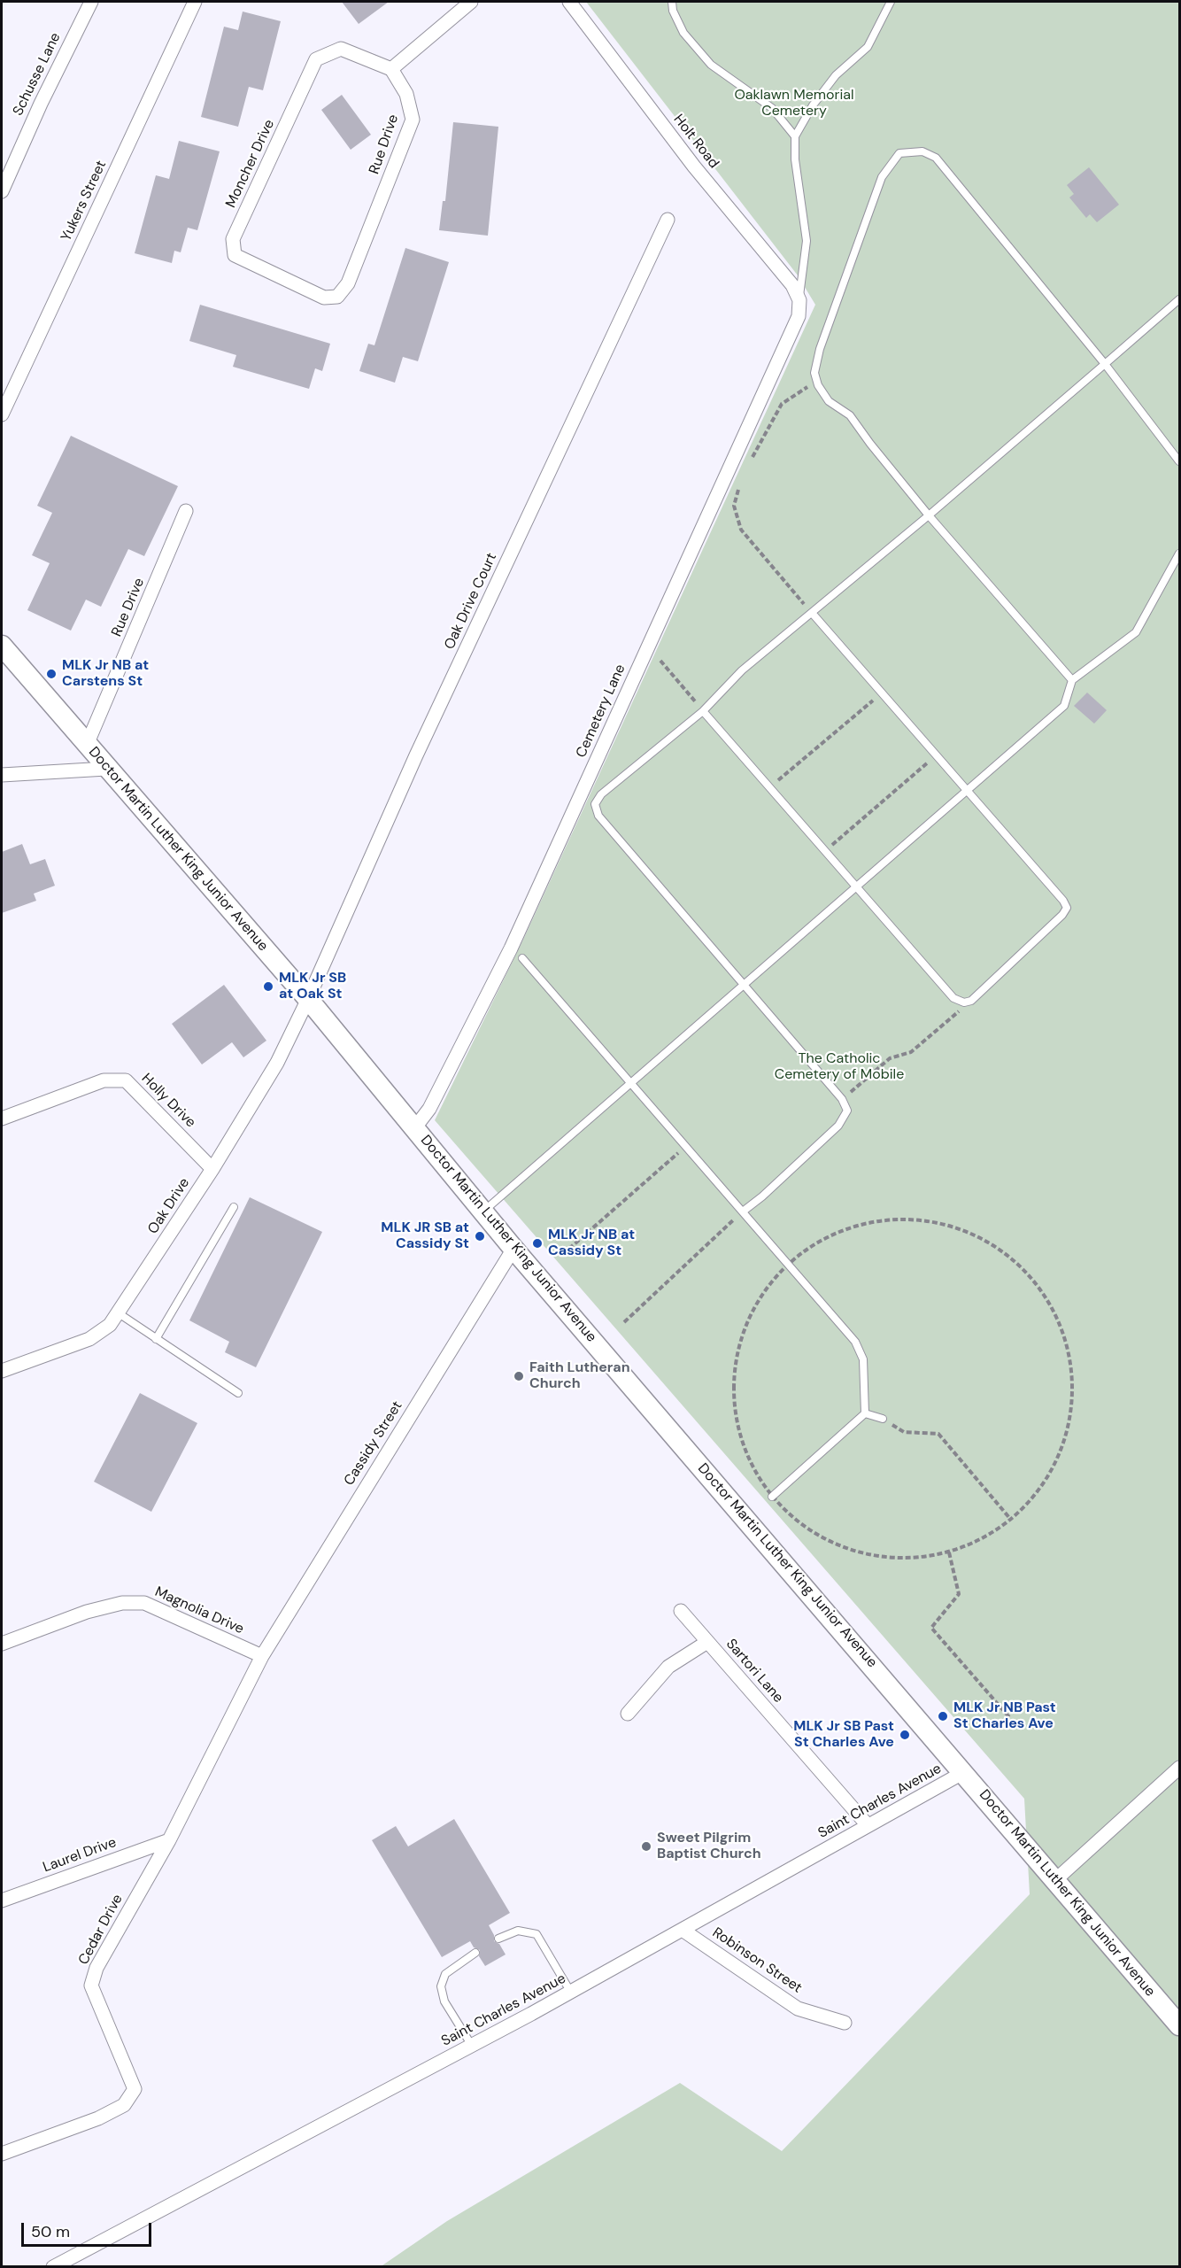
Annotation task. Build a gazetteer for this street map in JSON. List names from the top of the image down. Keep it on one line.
{"streets":{"main road":["Doctor Martin Luther King Junior Avenue"],"street":["Schusse Lane","Holt Road","Rue Drive","Moncher Drive","Yukers Street","Oak Drive Court","Cemetery Lane","Holly Drive","Oak Drive","Cassidy Street","Magnolia Drive","Sartori Lane","Saint Charles Avenue","Laurel Drive","Cedar Drive","Robinson Street"]},"crossings":[["Holt Road","Cemetery Lane"],["Rue Drive","Moncher Drive"],["Rue Drive","Doctor Martin Luther King Junior Avenue"],["Oak Drive Court","Doctor Martin Luther King Junior Avenue"],["Oak Drive Court","Oak Drive"],["Cemetery Lane","Doctor Martin Luther King Junior Avenue"],["Doctor Martin Luther King Junior Avenue","Oak Drive"],["Doctor Martin Luther King Junior Avenue","Cassidy Street"],["Doctor Martin Luther King Junior Avenue","Saint Charles Avenue"],["Holly Drive","Oak Drive"],["Cassidy Street","Magnolia Drive"],["Cassidy Street","Cedar Drive"],["Magnolia Drive","Cedar Drive"],["Sartori Lane","Saint Charles Avenue"],["Saint Charles Avenue","Robinson Street"],["Laurel Drive","Cedar Drive"]],"parks":["Oaklawn Memorial Cemetery","The Catholic Cemetery of Mobile"],"places":["MLK Jr NB at Carstens St","MLK Jr SB at Oak St","MLK JR SB at Cassidy St","MLK Jr NB at Cassidy St","Faith Lutheran Church","MLK Jr NB Past St Charles Ave","MLK Jr SB Past St Charles Ave","Sweet Pilgrim Baptist Church"],"scale_bar":"50 m"}
